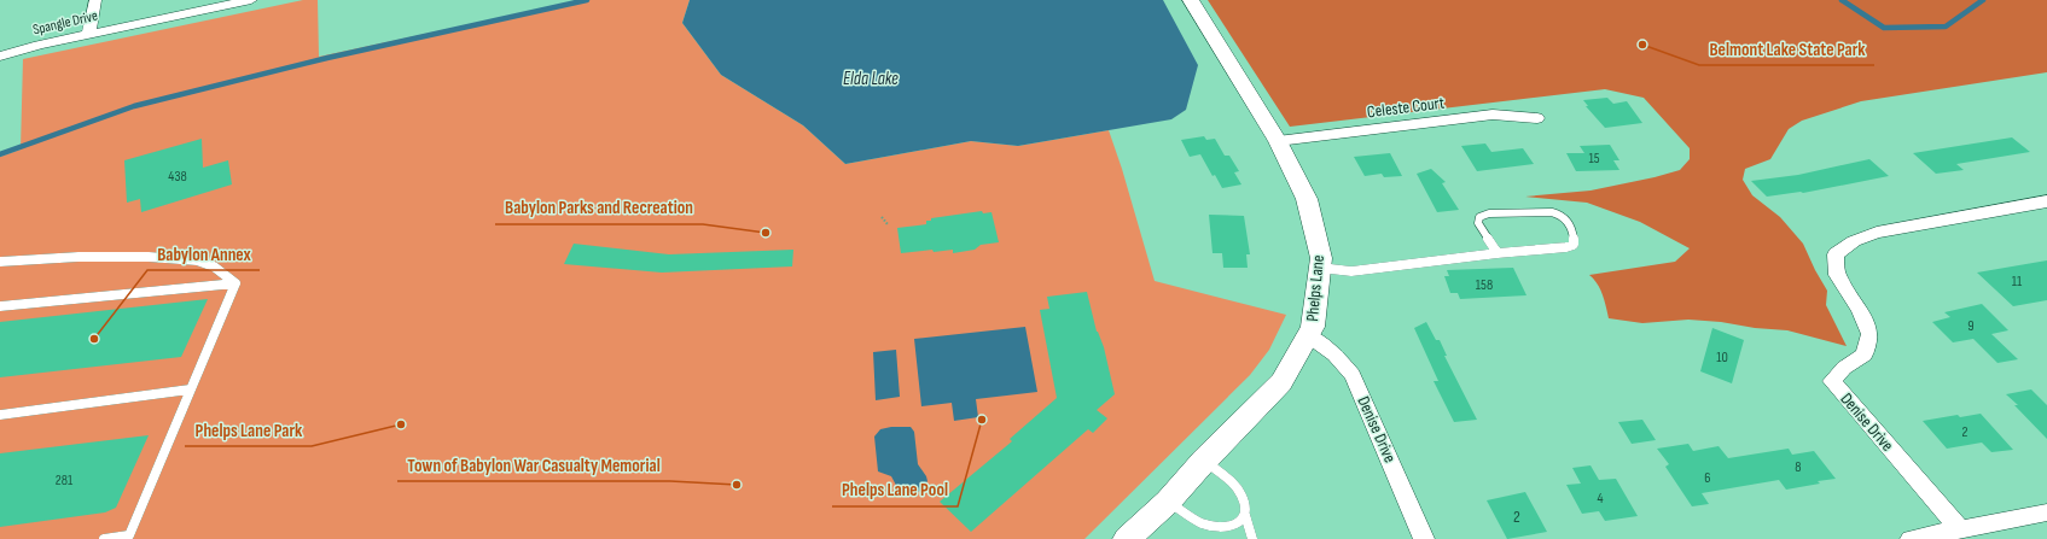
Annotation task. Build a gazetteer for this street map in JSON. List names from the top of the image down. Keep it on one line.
{"streets":{"street":["Spangle Drive","Celeste Court","Phelps Lane","Denise Drive"]},"crossings":[["Celeste Court","Phelps Lane"],["Phelps Lane","Denise Drive"]],"water":["Elda Lake"],"places":["Belmont Lake State Park","Babylon Parks and Recreation","Babylon Annex","Phelps Lane Pool","Phelps Lane Park","Town of Babylon War Casualty Memorial"],"house_numbers":["15","438","11","158","9","10","2","8","6","281","4","2"]}
